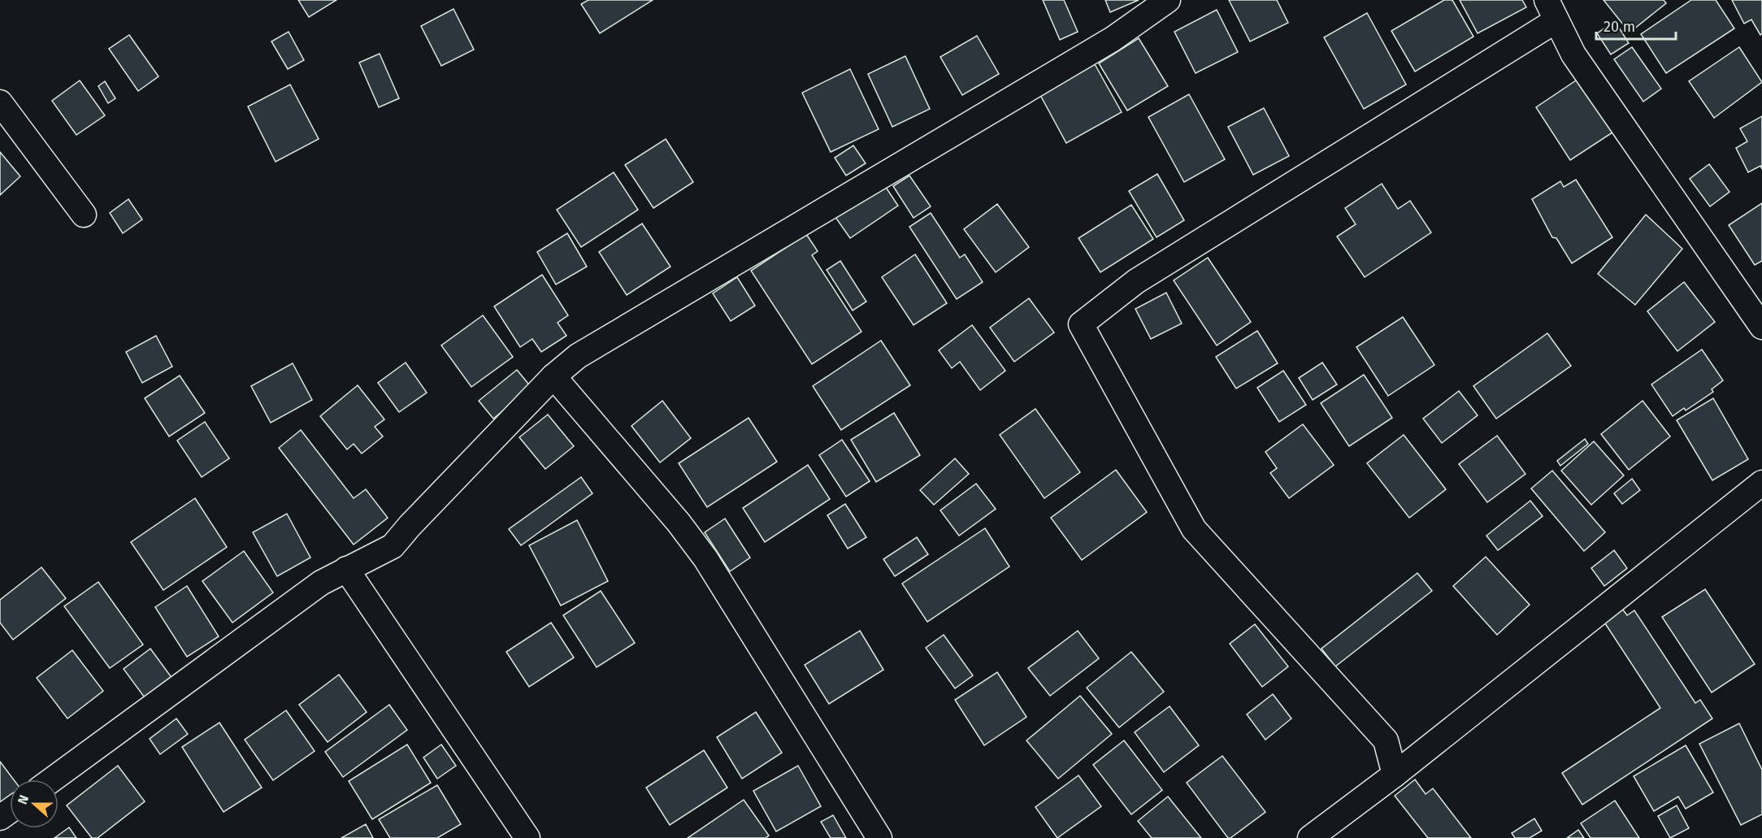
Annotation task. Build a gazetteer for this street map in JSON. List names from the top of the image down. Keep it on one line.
{"scale_bar":"20 m","north":"left"}
